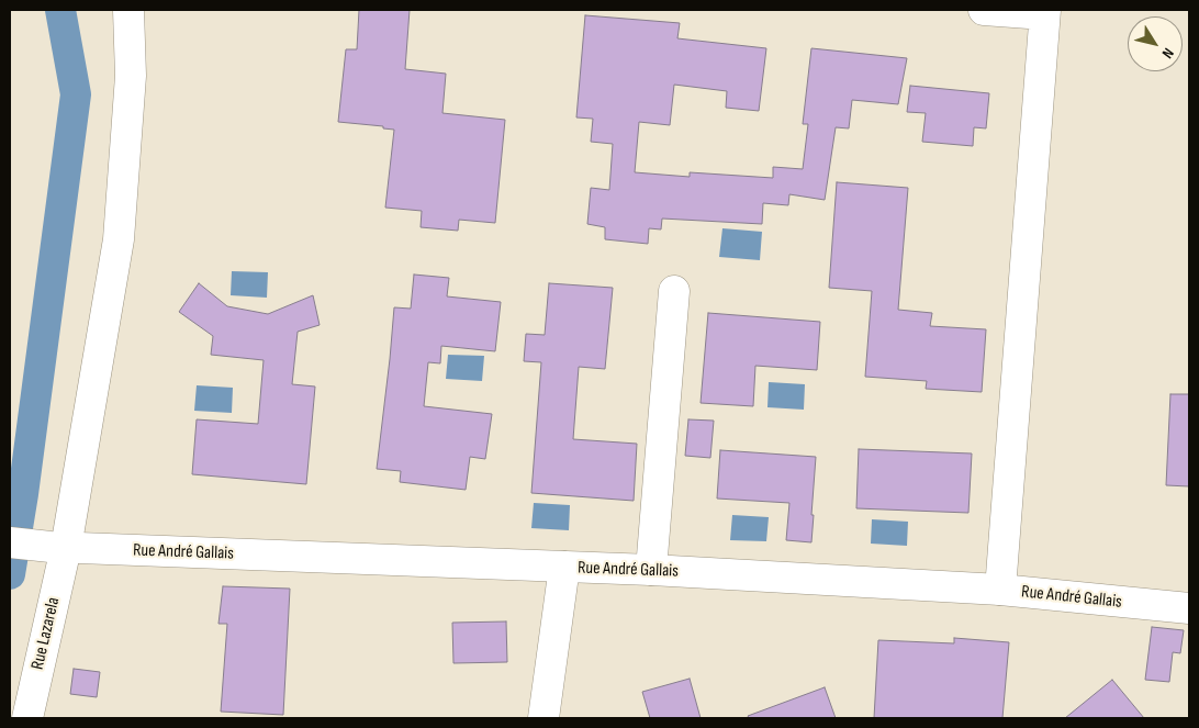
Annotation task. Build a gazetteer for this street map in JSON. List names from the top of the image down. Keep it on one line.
{"streets":{"street":["Rue André Gallais","Rue Lazarela"]},"crossings":[["Rue André Gallais","Rue Lazarela"]],"north":"bottom right"}
